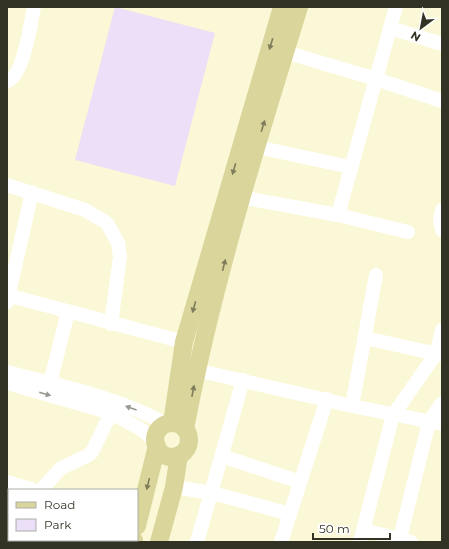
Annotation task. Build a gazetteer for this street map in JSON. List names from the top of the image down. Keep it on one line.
{"legend":["Road","Park"],"scale_bar":"50 m","north":"bottom left"}
